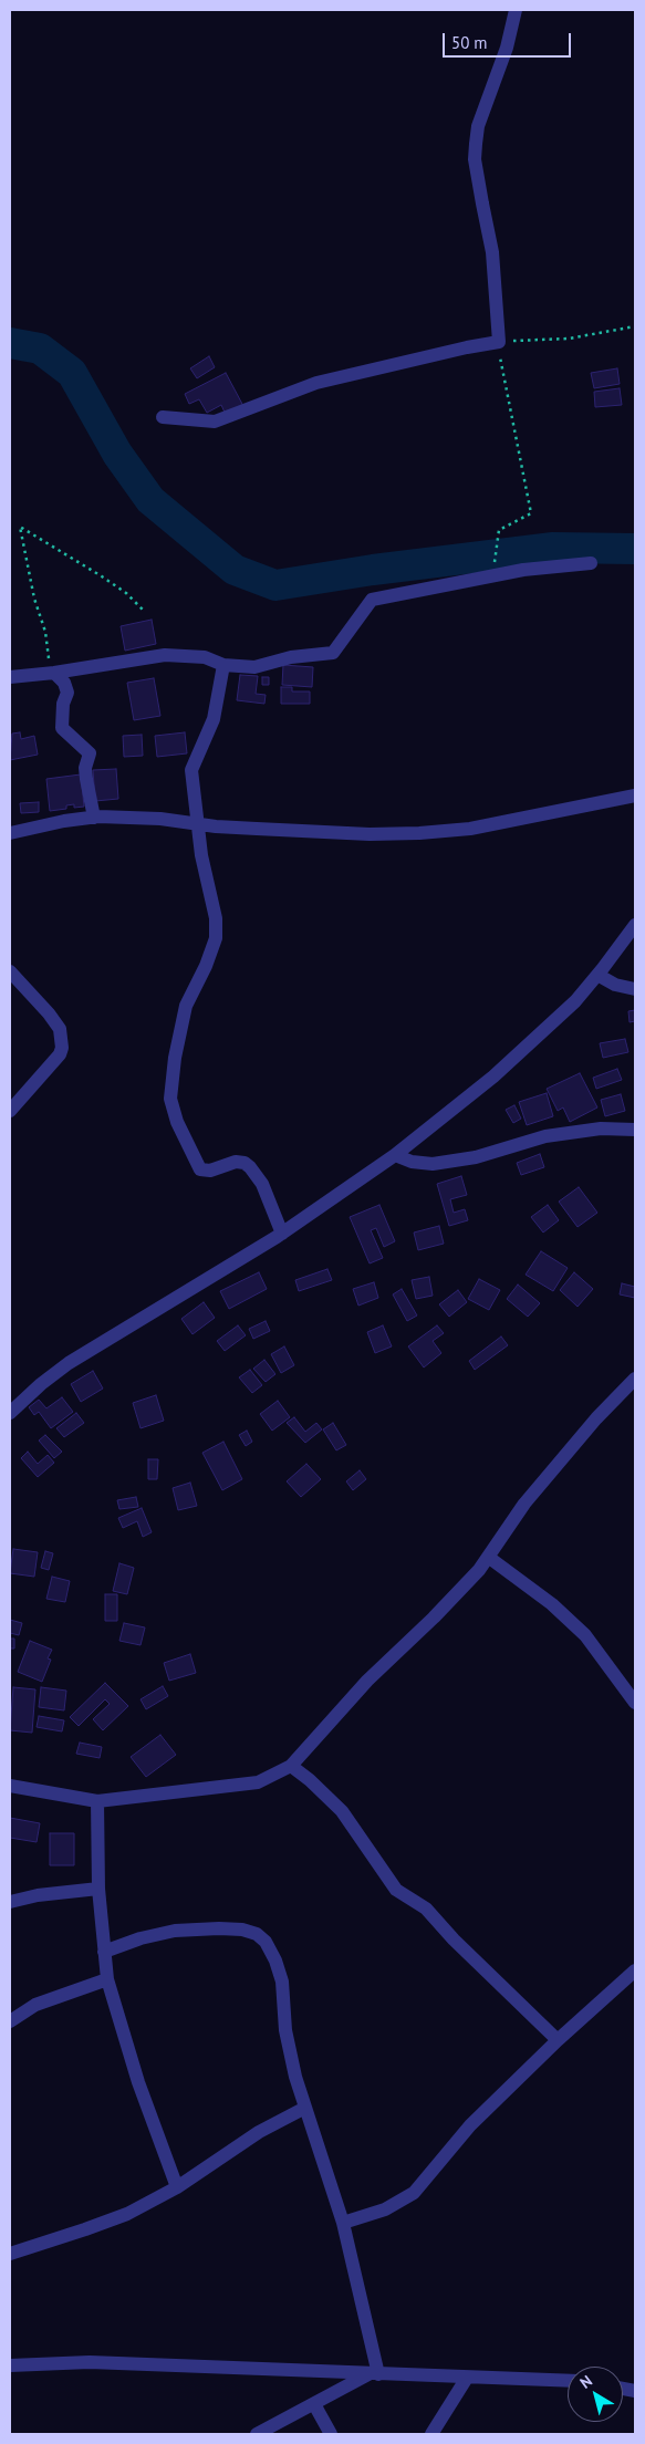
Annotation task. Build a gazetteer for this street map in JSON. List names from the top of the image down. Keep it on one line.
{"scale_bar":"50 m","north":"top left"}
